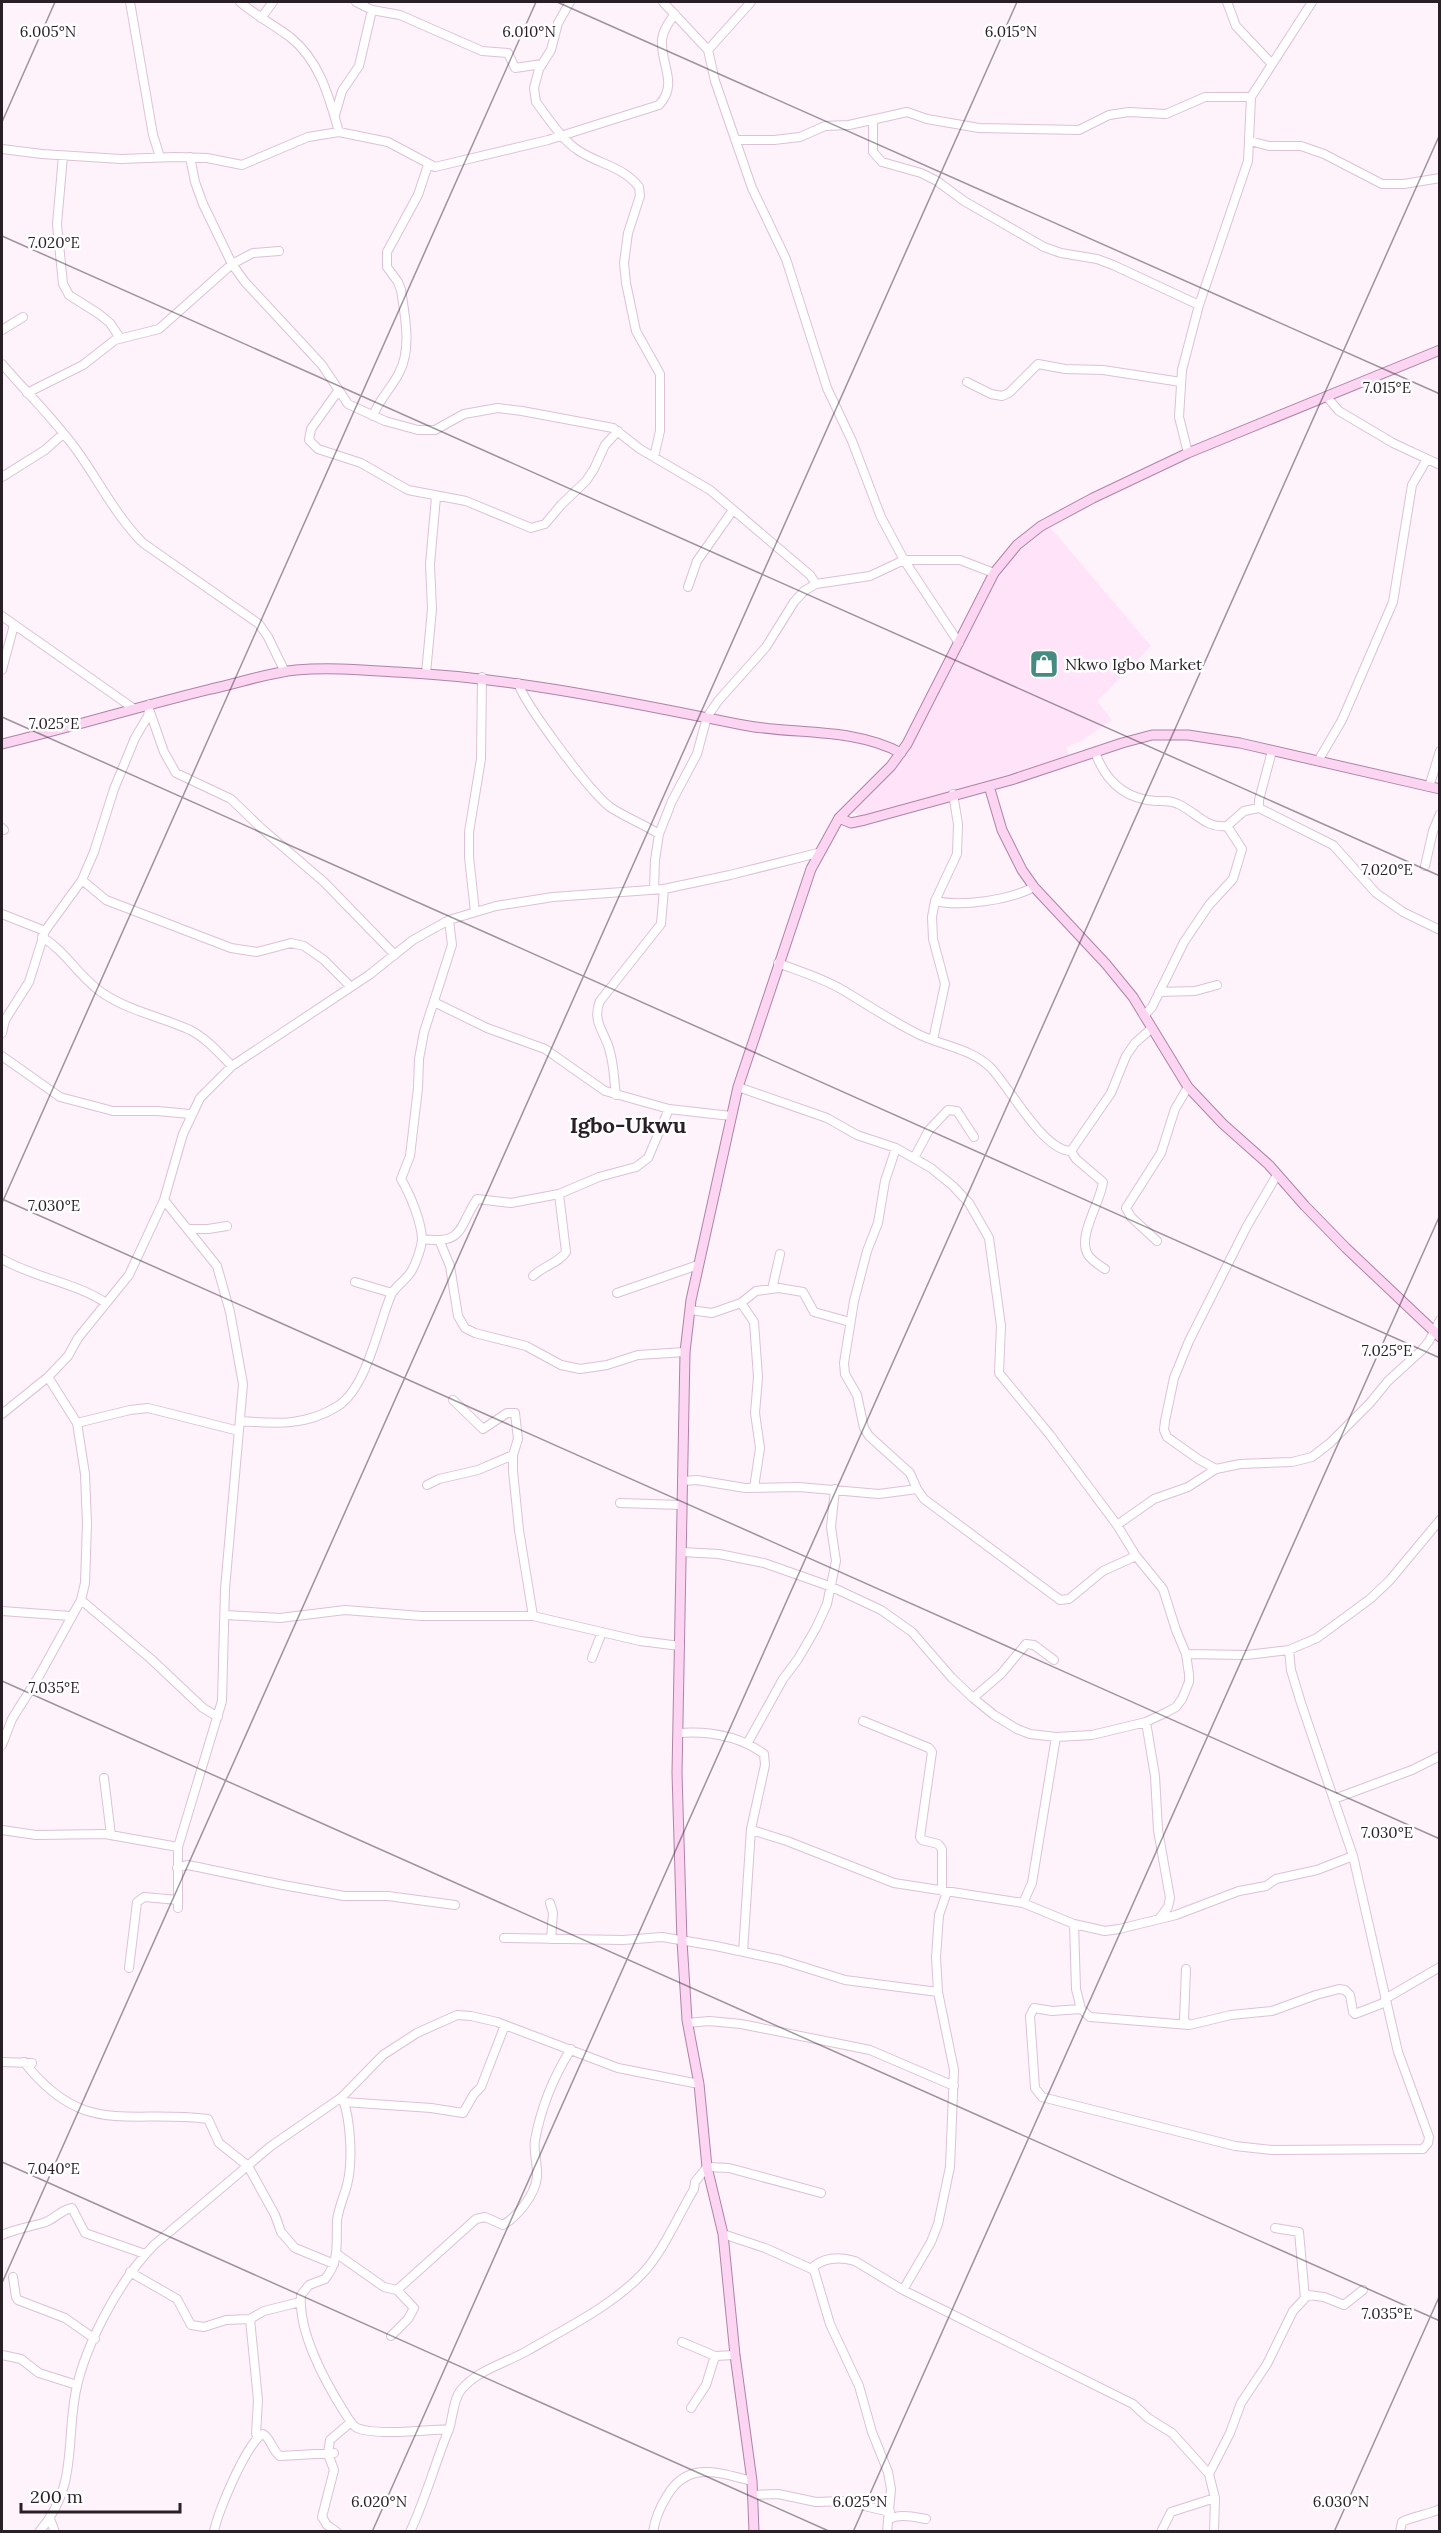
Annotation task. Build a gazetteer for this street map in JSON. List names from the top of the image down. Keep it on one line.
{"districts":["Igbo-Ukwu"],"places":{"shop":["Nkwo Igbo Market"]},"scale_bar":"200 m","coordinates":["6.005°N","6.010°N","6.015°N","7.020°E","7.015°E","7.025°E","7.030°E","7.035°E","7.040°E","6.020°N","6.025°N","6.030°N"]}
